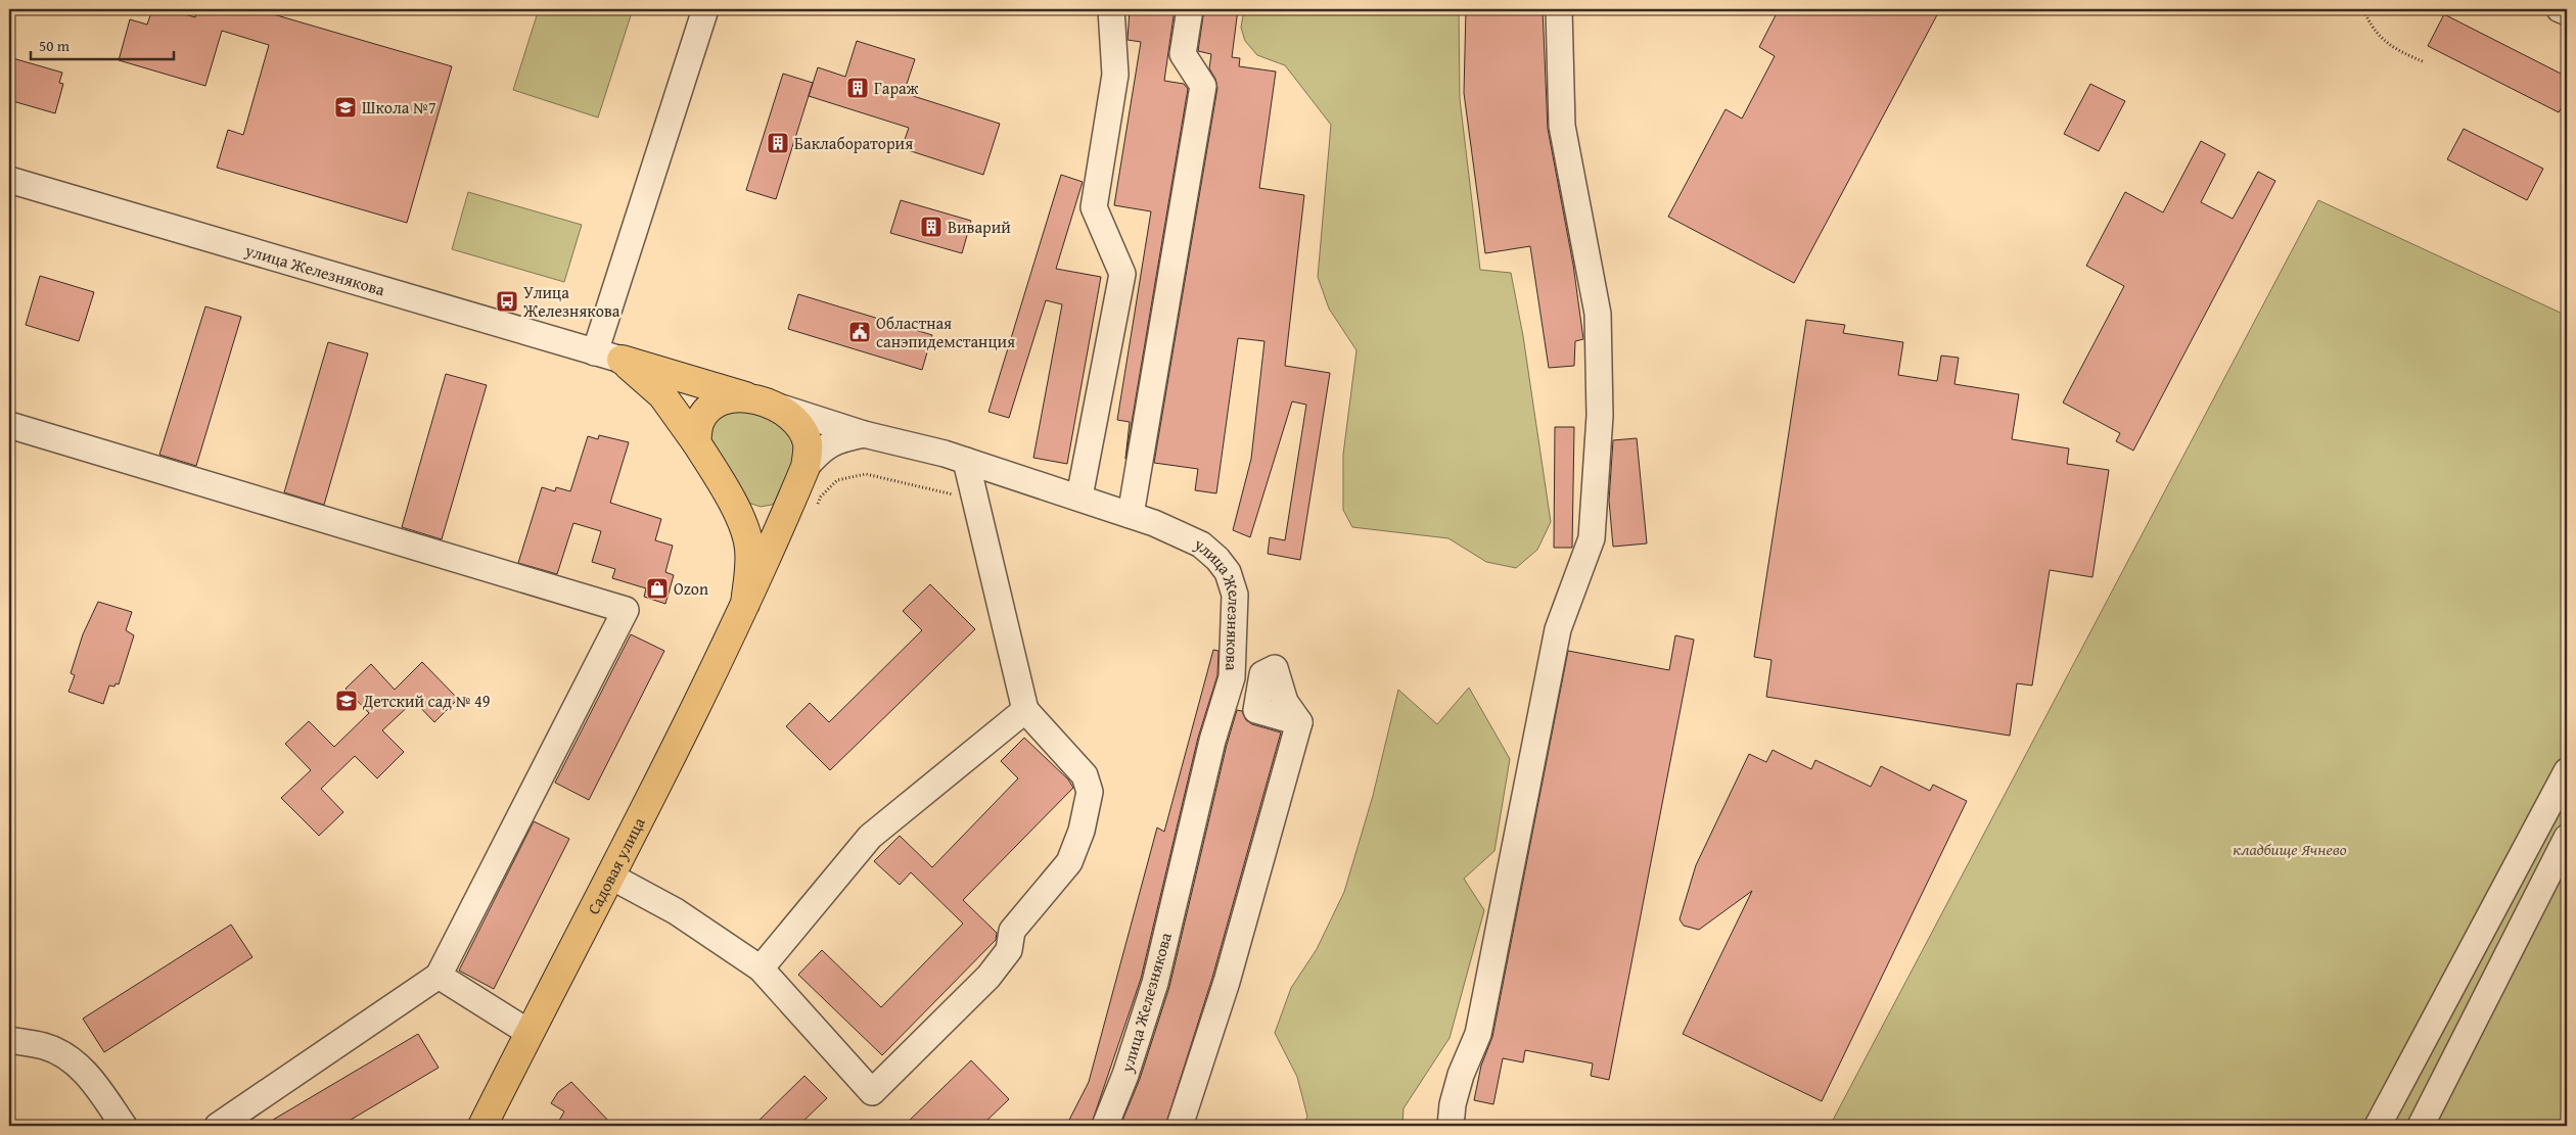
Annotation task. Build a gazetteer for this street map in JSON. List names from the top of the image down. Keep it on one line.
{"streets":{"main road":["улица Железнякова","Садовая улица"]},"crossings":[["улица Железнякова","Садовая улица"]],"parks":["кладбище Ячнево"],"places":{"building":["Гараж","Баклаборатория","Виварий"],"school or university":["Школа №7","Детский сад № 49"],"bus stop":["Улица Железнякова"],"public building":["Областная санэпидемстанция"],"shop":["Ozon"]},"scale_bar":"50 m"}
